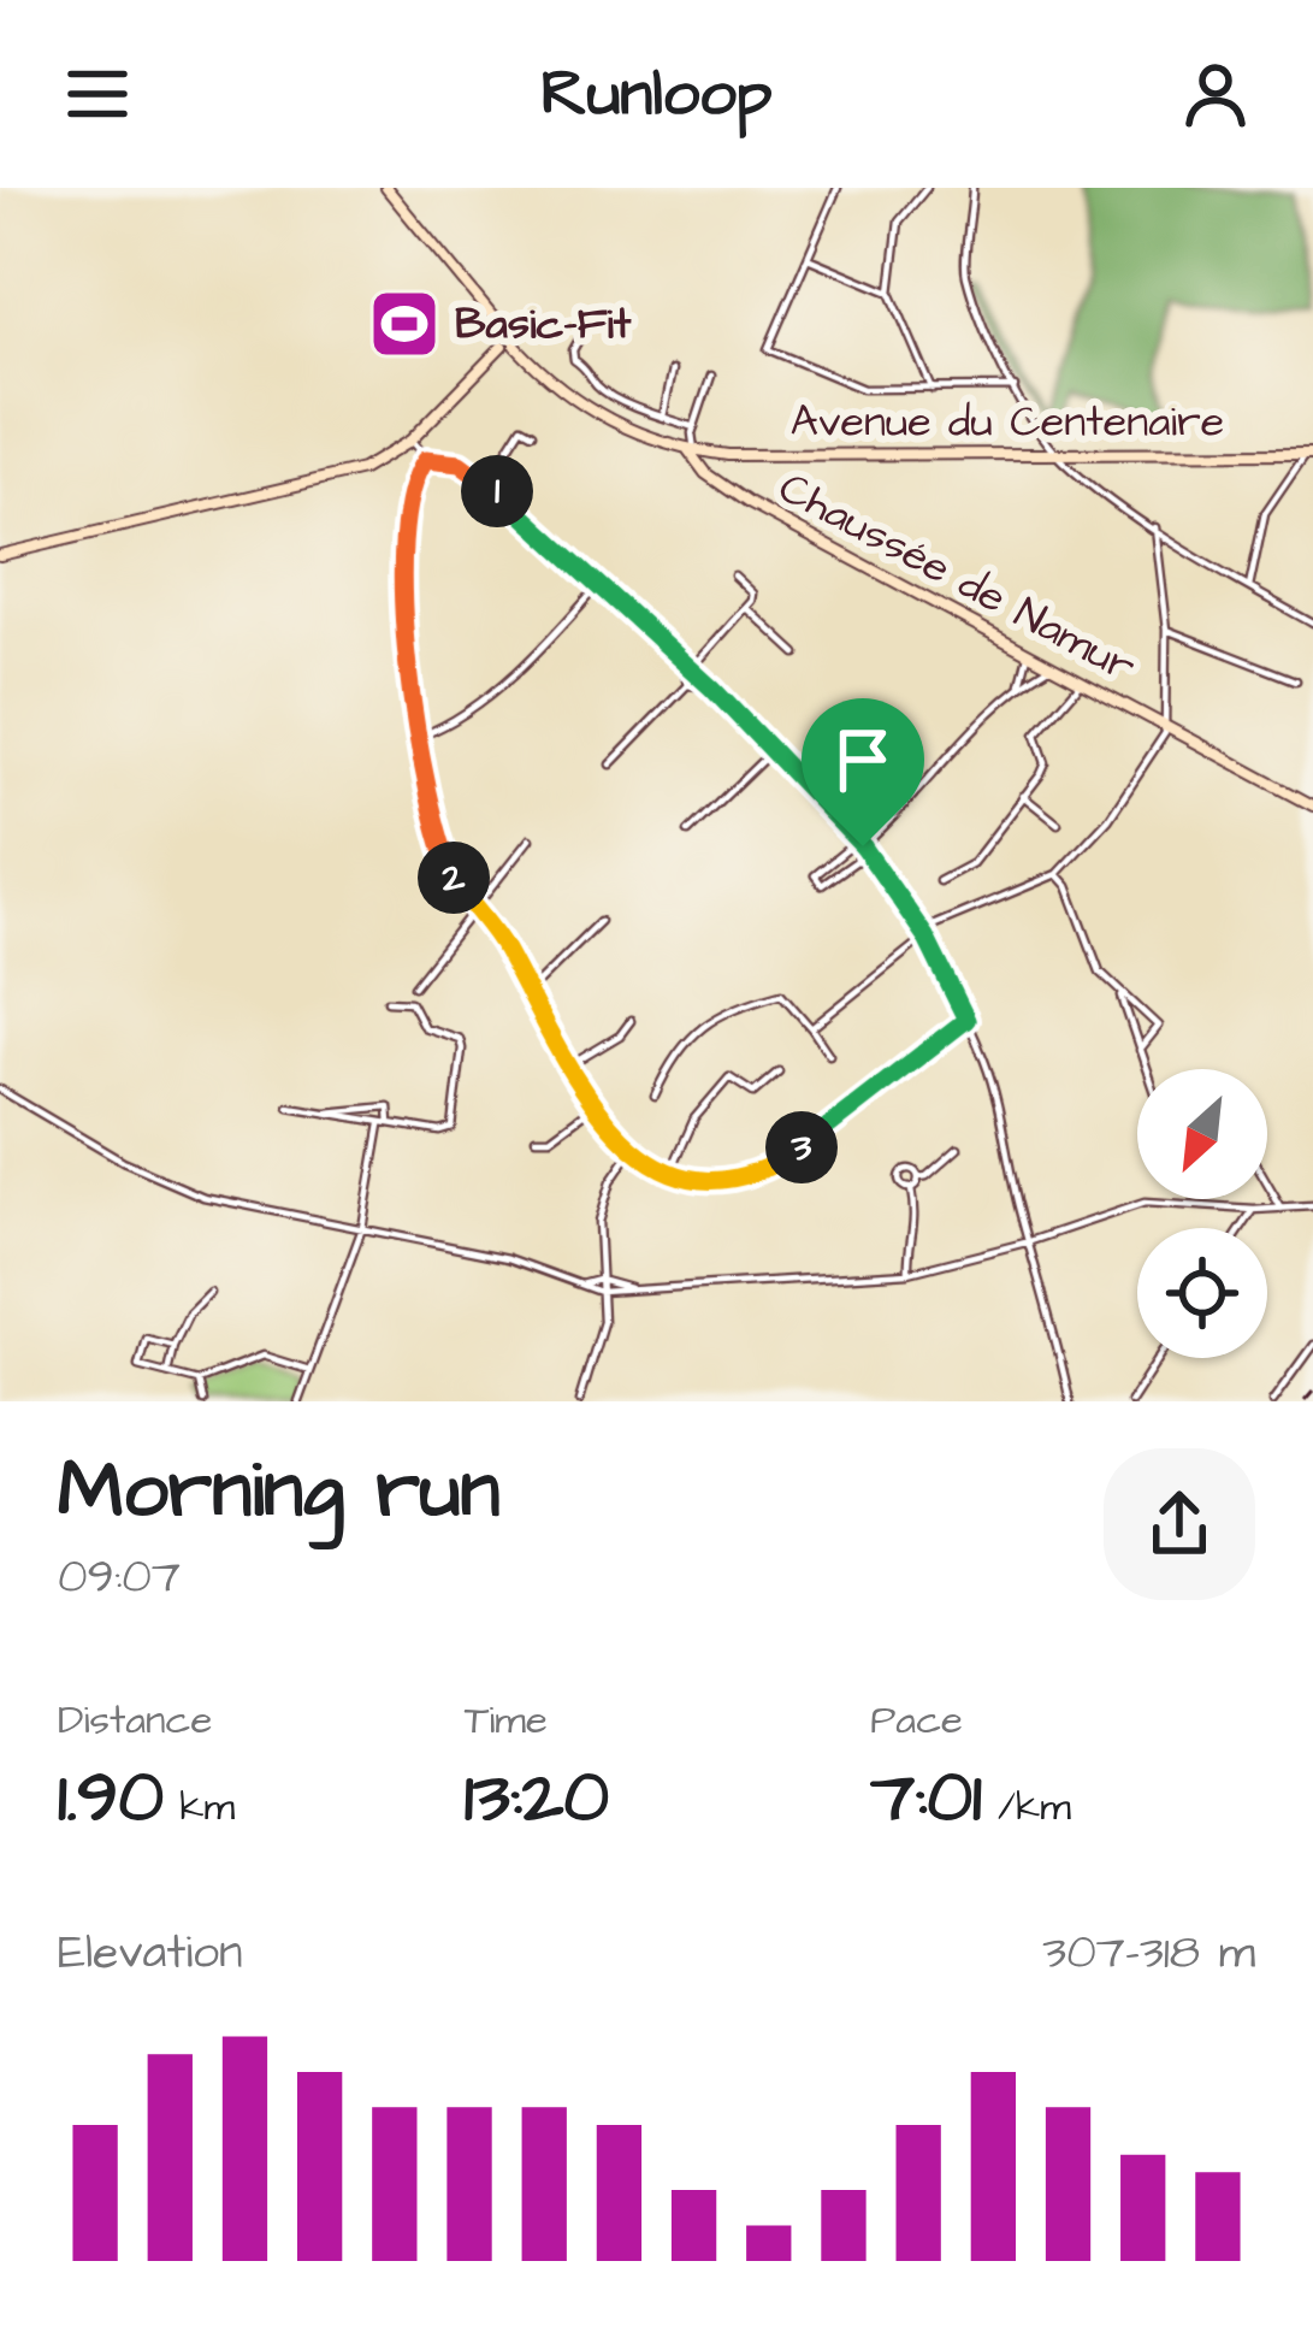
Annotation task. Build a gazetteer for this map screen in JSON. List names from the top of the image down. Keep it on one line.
{"streets":{"street":["Avenue du Centenaire","Chaussée de Namur"]},"crossings":[["Avenue du Centenaire","Chaussée de Namur"]],"places":{"sports":["Basic-Fit"]},"north":"bottom left","page":{"header":"Runloop","pins":["1","2","3"],"heading":["Morning run","09:07"],"stats":[["Distance","1.90 km"],["Time","13:20"],["Pace","7:01 /km"]],"chart":["Elevation","307–318 m"]}}
